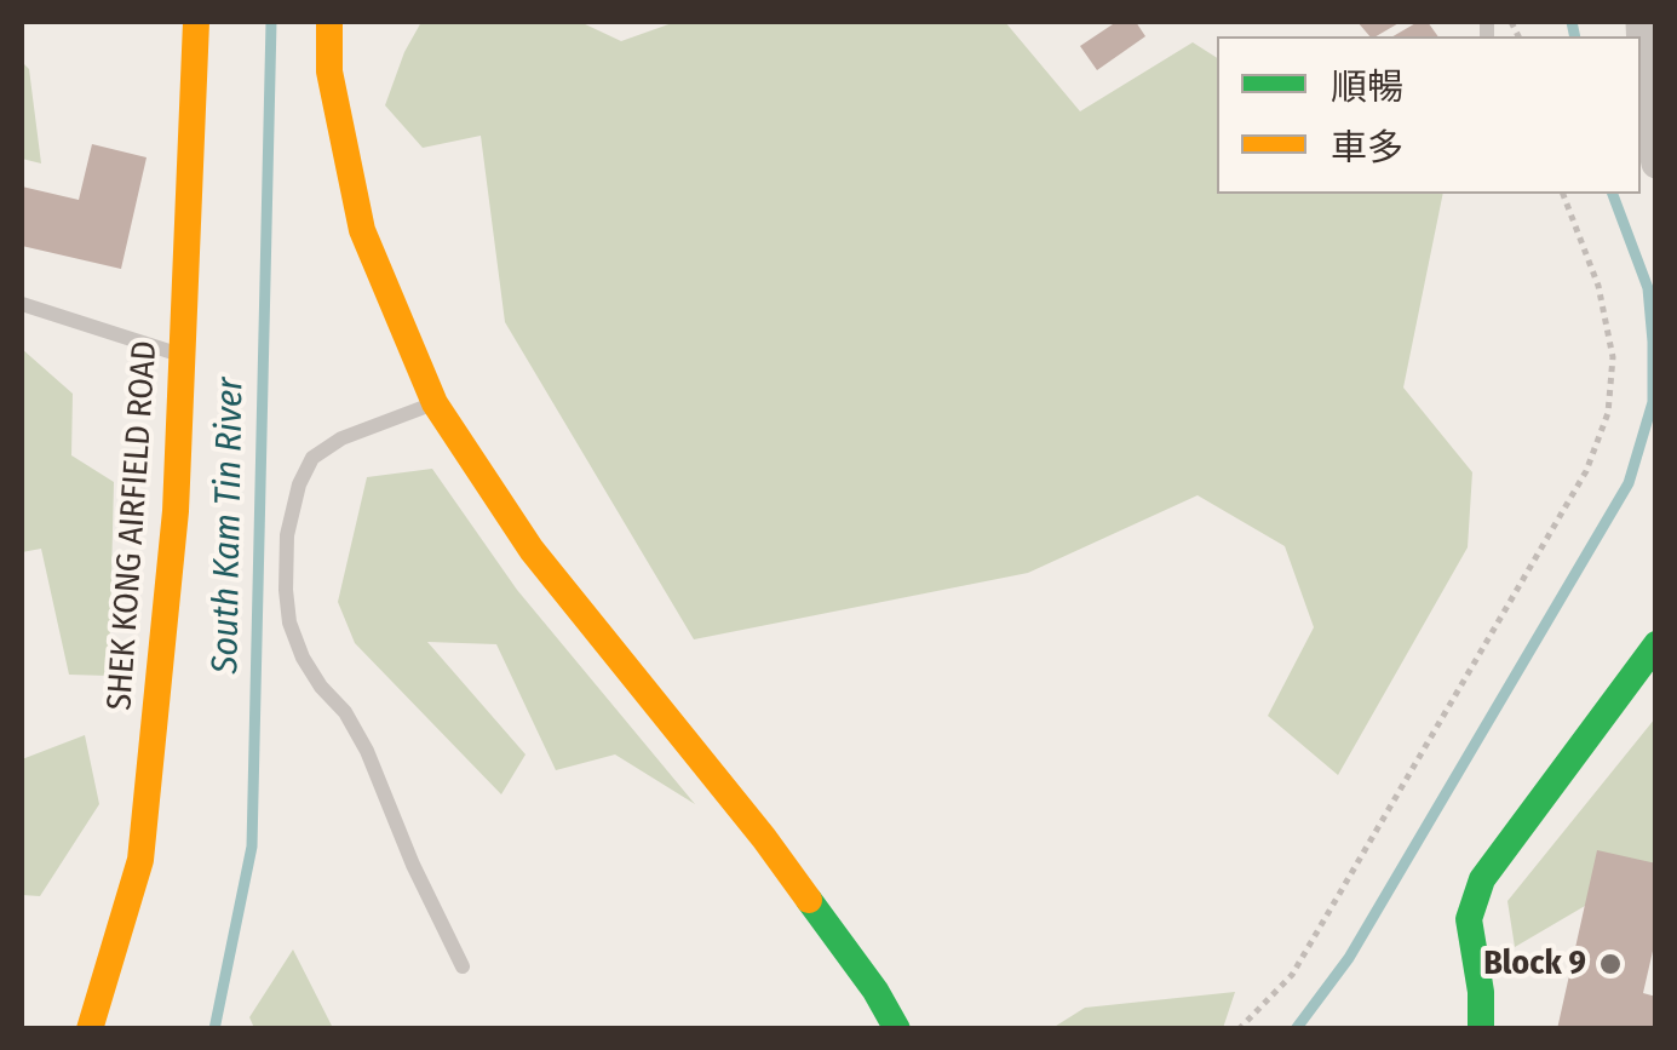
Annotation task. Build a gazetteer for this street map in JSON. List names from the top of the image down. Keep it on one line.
{"streets":{"street":["SHEK KONG AIRFIELD ROAD"]},"water":["South Kam Tin River"],"places":["Block 9"],"legend":["順暢","車多"]}
